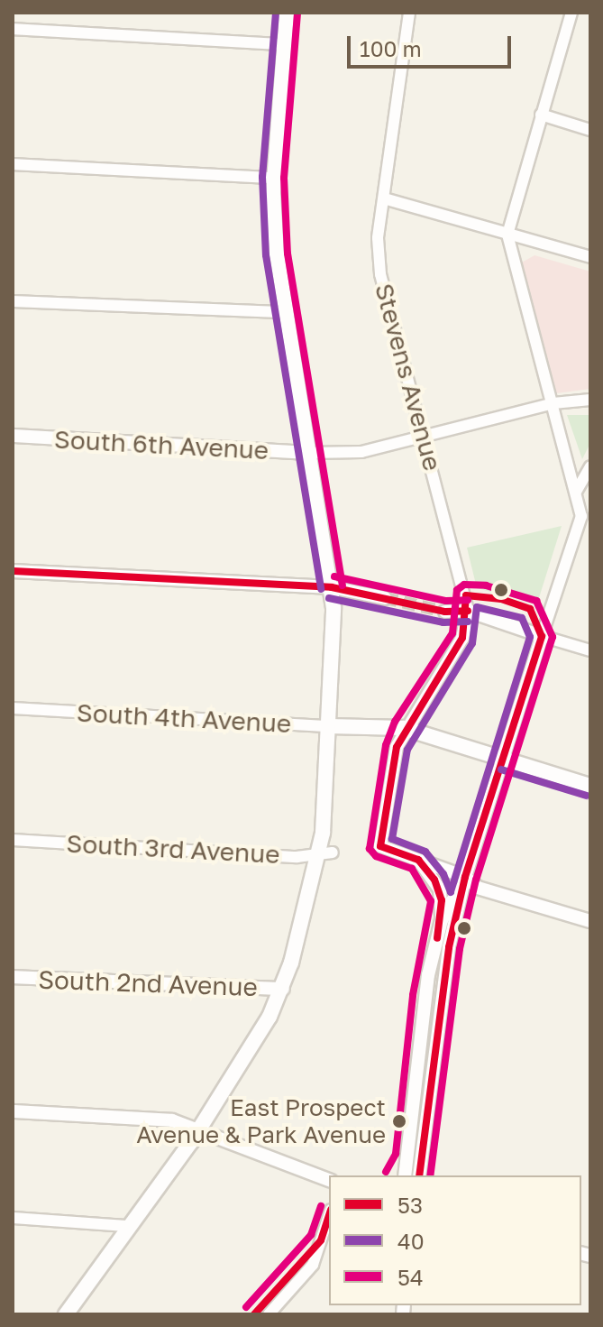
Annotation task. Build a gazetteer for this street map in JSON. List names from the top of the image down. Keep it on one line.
{"streets":{"street":["Stevens Avenue","South 6th Avenue","South 4th Avenue","South 3rd Avenue","South 2nd Avenue"]},"places":["East Prospect Avenue & Park Avenue"],"lines":["transit line 40","transit line 54","transit line 53"],"legend":["53","40","54"],"scale_bar":"100 m"}
